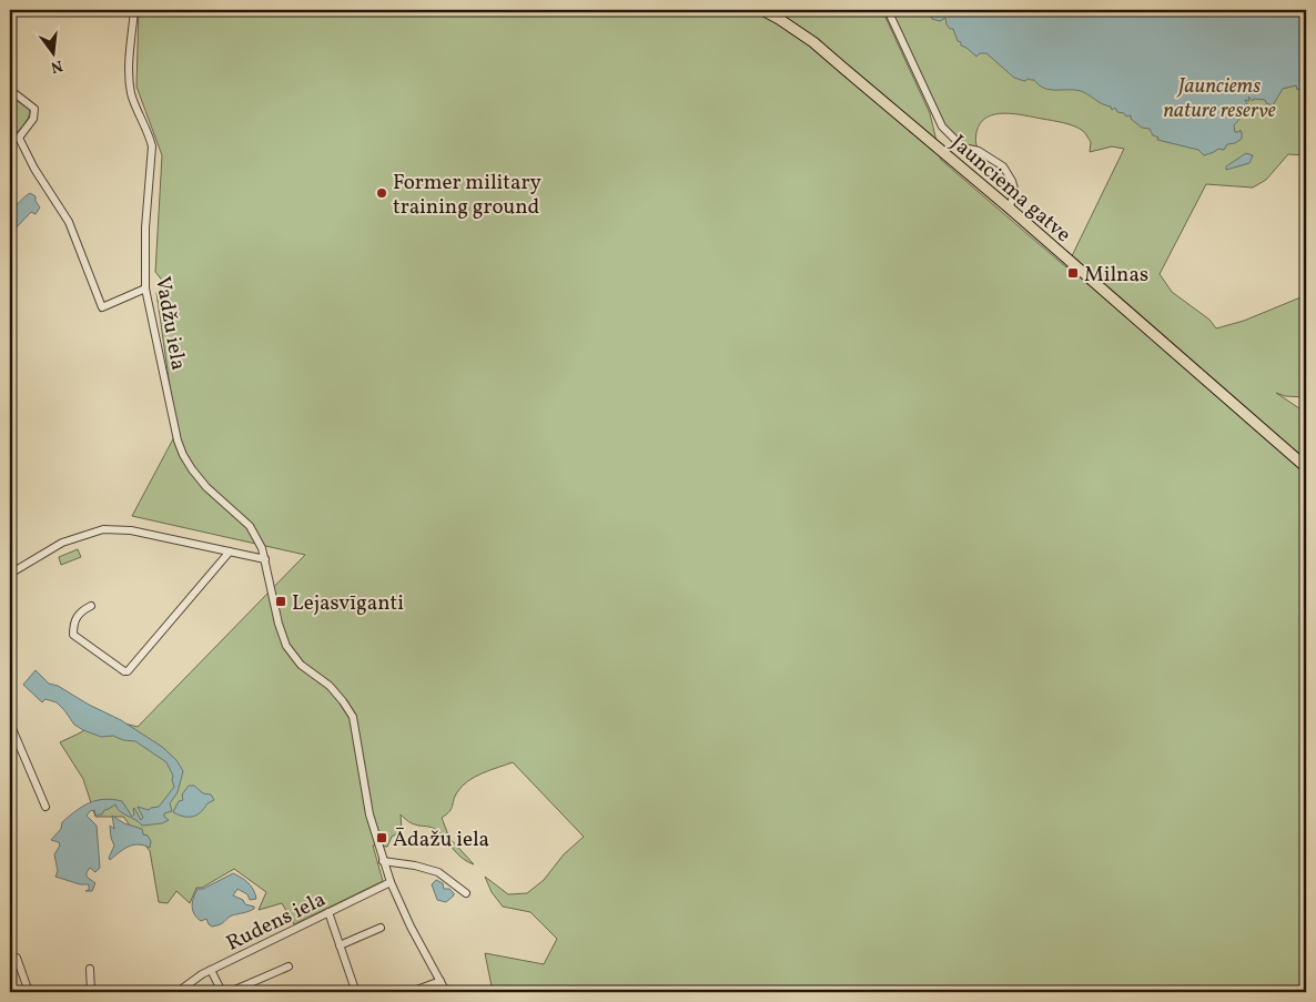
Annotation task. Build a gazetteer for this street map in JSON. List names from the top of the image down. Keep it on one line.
{"streets":{"main road":["Jaunciema gatve"],"street":["Vadžu iela","Rudens iela"]},"parks":["Jaunciems nature reserve"],"places":{"other":["Former military training ground"],"transit":["Milnas","Lejasvīganti","Ādažu iela"]},"north":"bottom"}
